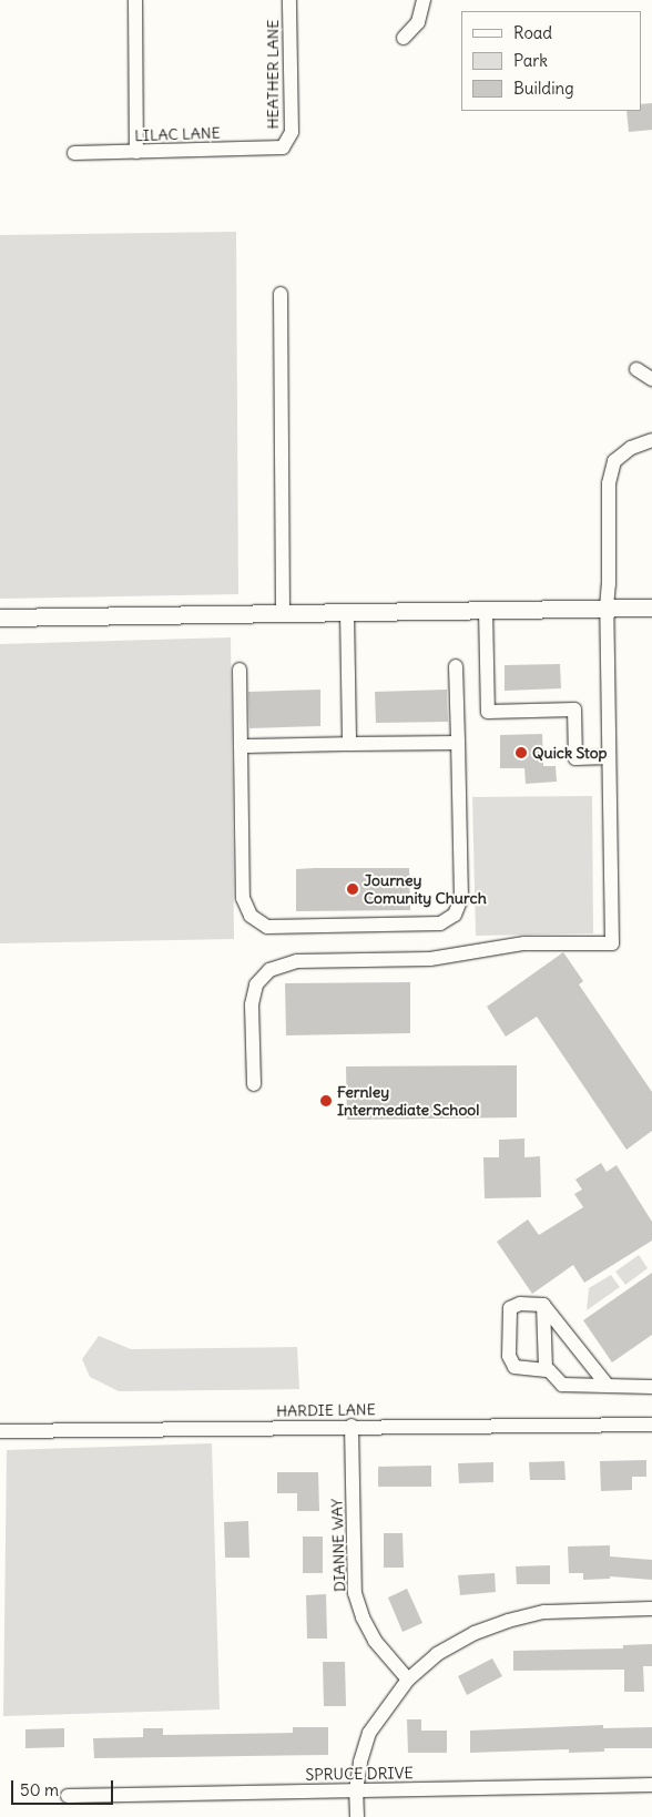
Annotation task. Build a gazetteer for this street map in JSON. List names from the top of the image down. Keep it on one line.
{"streets":{"street":["HEATHER LANE","LILAC LANE","HARDIE LANE","DIANNE WAY","SPRUCE DRIVE"]},"crossings":[["HEATHER LANE","LILAC LANE"],["HARDIE LANE","DIANNE WAY"]],"places":["Quick Stop","Journey Comunity Church","Fernley Intermediate School"],"legend":["Road","Park","Building"],"scale_bar":"50 m"}
